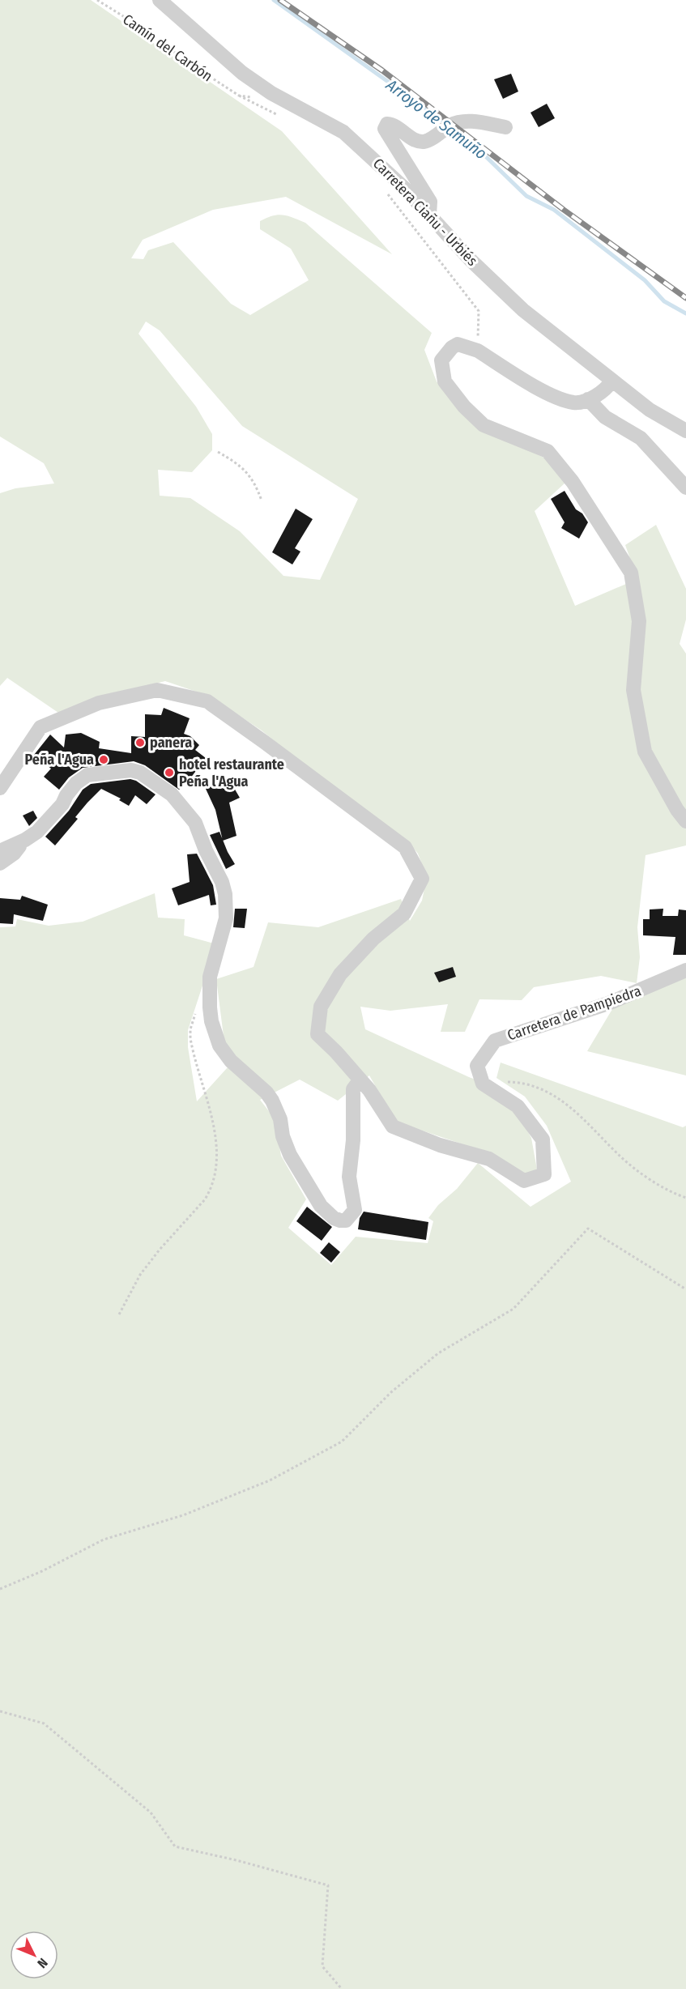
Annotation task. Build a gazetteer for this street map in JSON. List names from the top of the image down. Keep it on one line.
{"streets":{"street":["Carretera Ciañu - Urbiés","Carretera de Pampiedra"],"path":["Camín del Carbón"]},"water":["Arroyo de Samuño"],"places":["panera","Peña l'Agua","hotel restaurante Peña l'Agua"],"north":"bottom right"}
